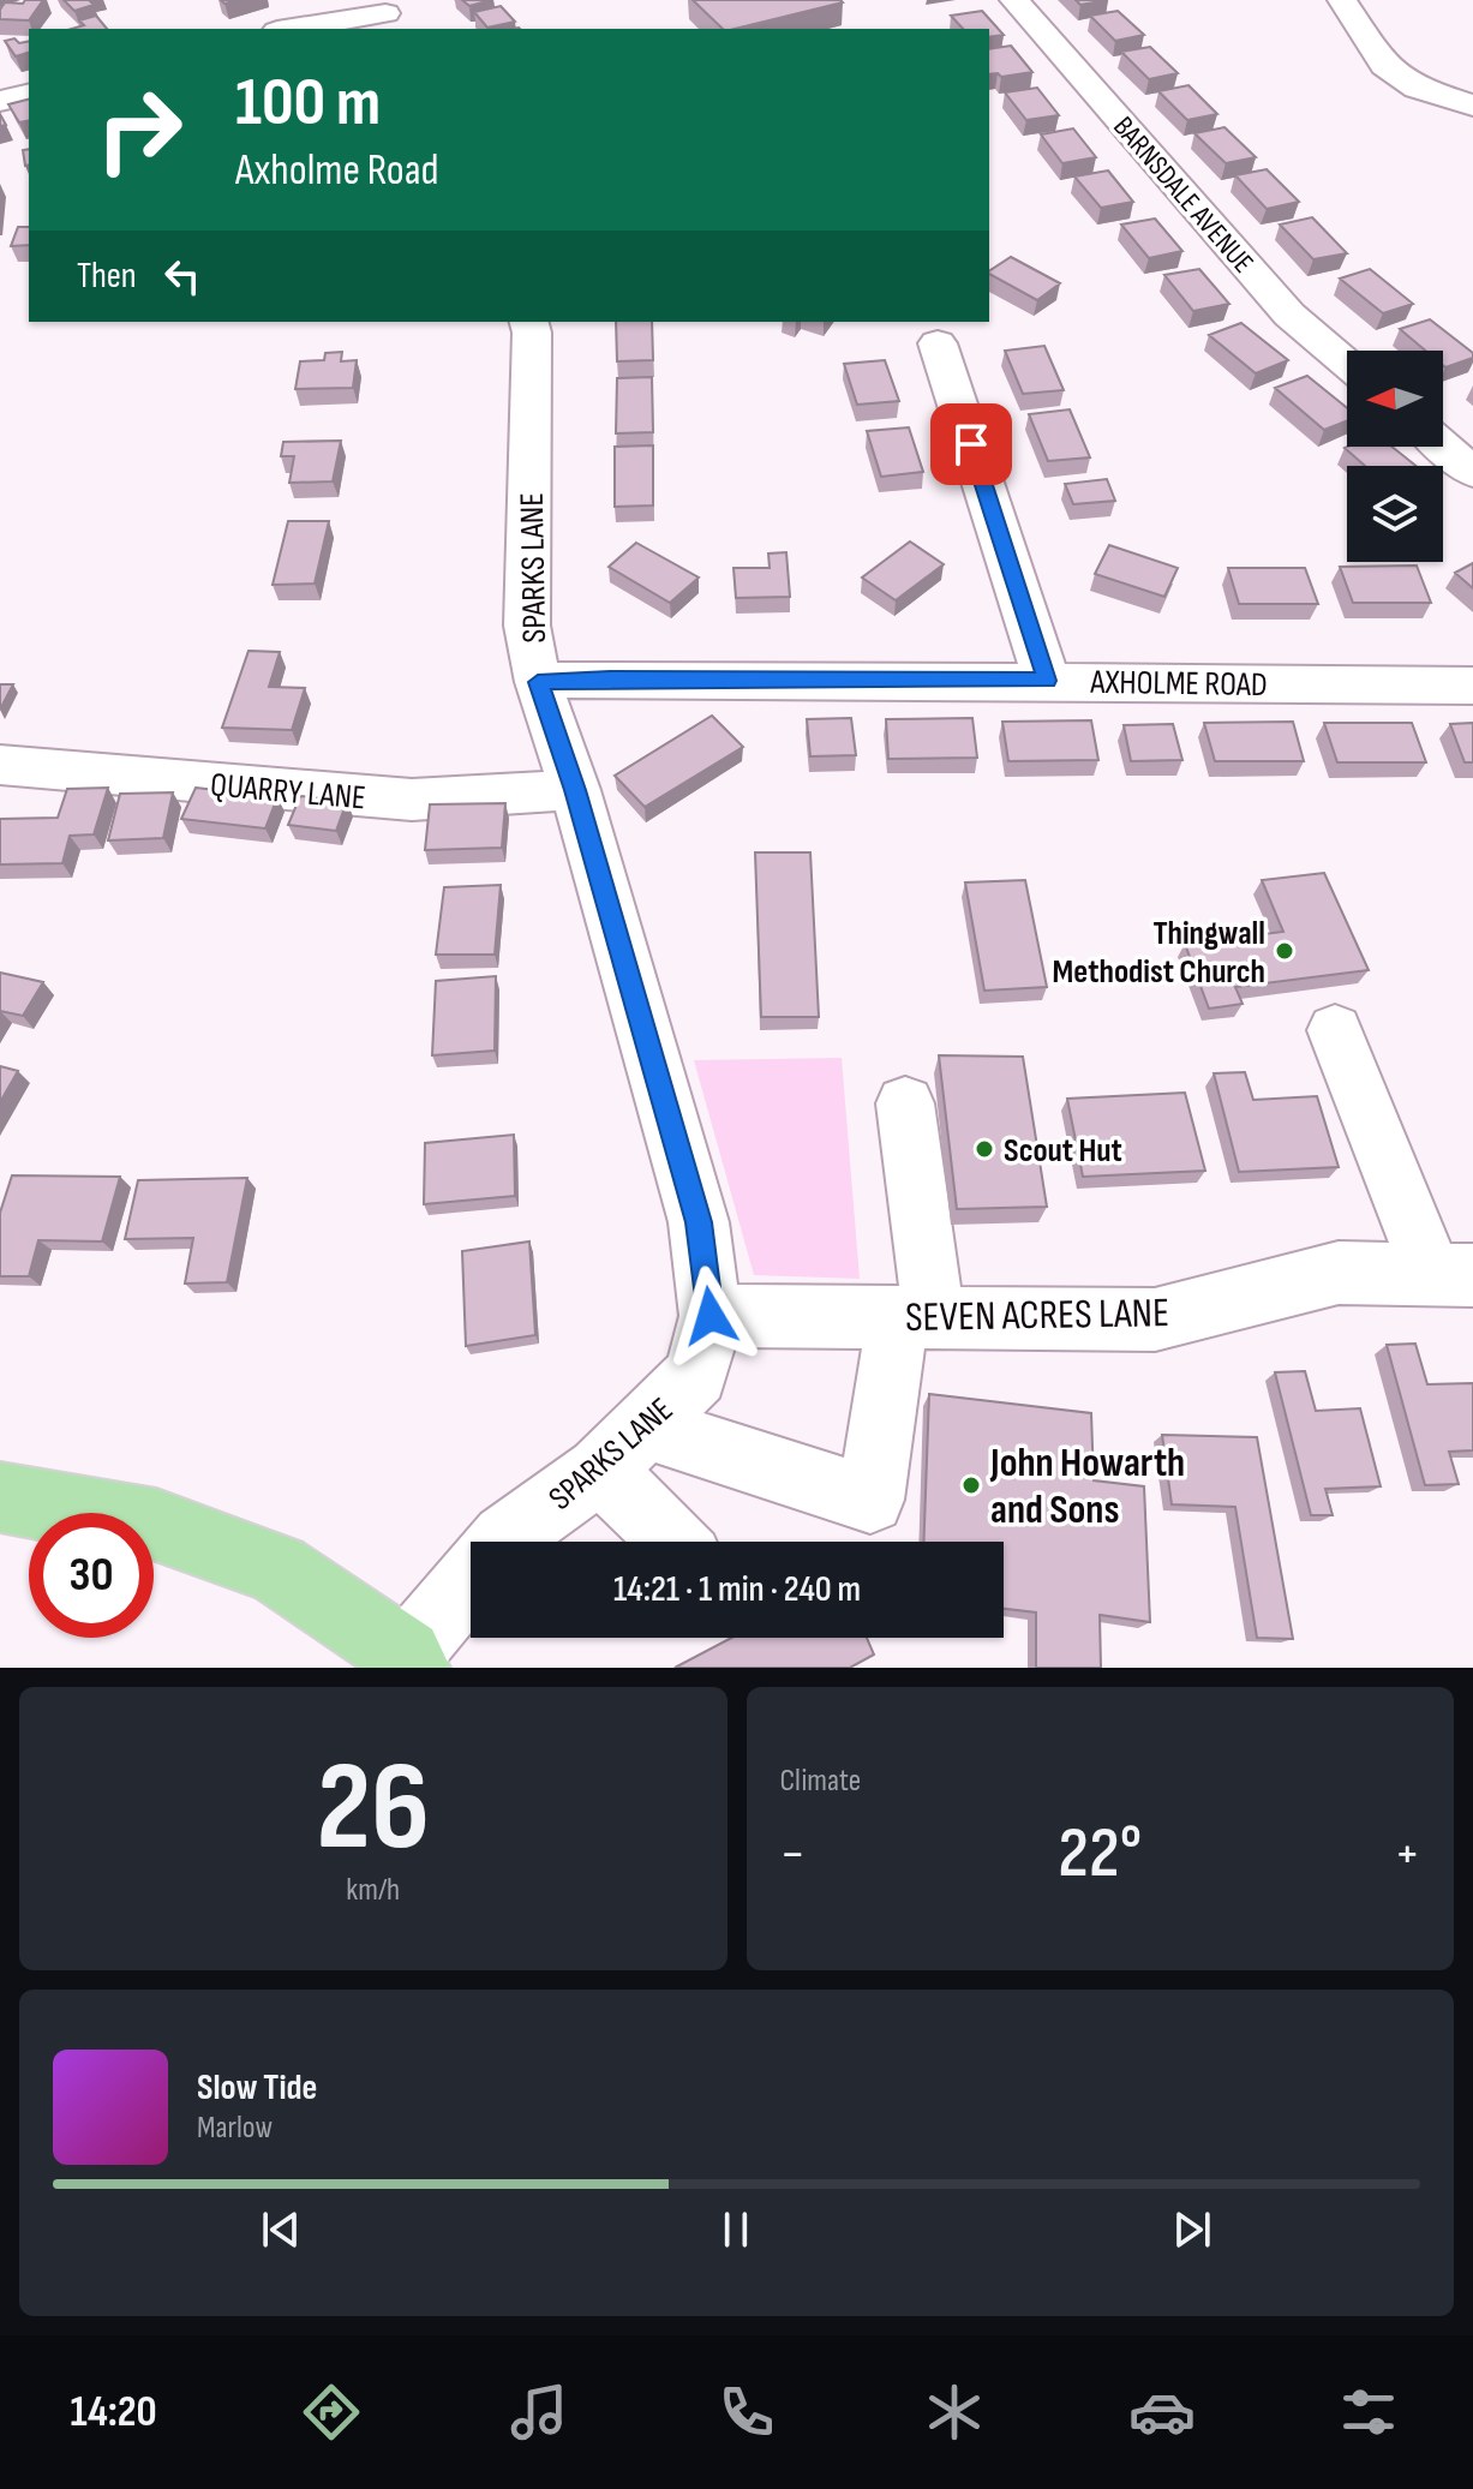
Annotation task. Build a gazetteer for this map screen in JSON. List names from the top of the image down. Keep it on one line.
{"streets":{"street":["BARNSDALE AVENUE","SPARKS LANE","AXHOLME ROAD","QUARRY LANE","SEVEN ACRES LANE"]},"crossings":[["SPARKS LANE","AXHOLME ROAD"],["SPARKS LANE","QUARRY LANE"],["SPARKS LANE","SEVEN ACRES LANE"]],"places":["Thingwall Methodist Church","Scout Hut","John Howarth and Sons"],"north":"left","page":{"turn":["100 m","Axholme Road"],"then":"Then","limit":"30","trip":"14:21 · 1 min · 240 m","tile":[["26","km/h"],"Climate"],"heat":["−","22°","+"],"song":["Slow Tide","Marlow"],"tabs":"14:20"}}
